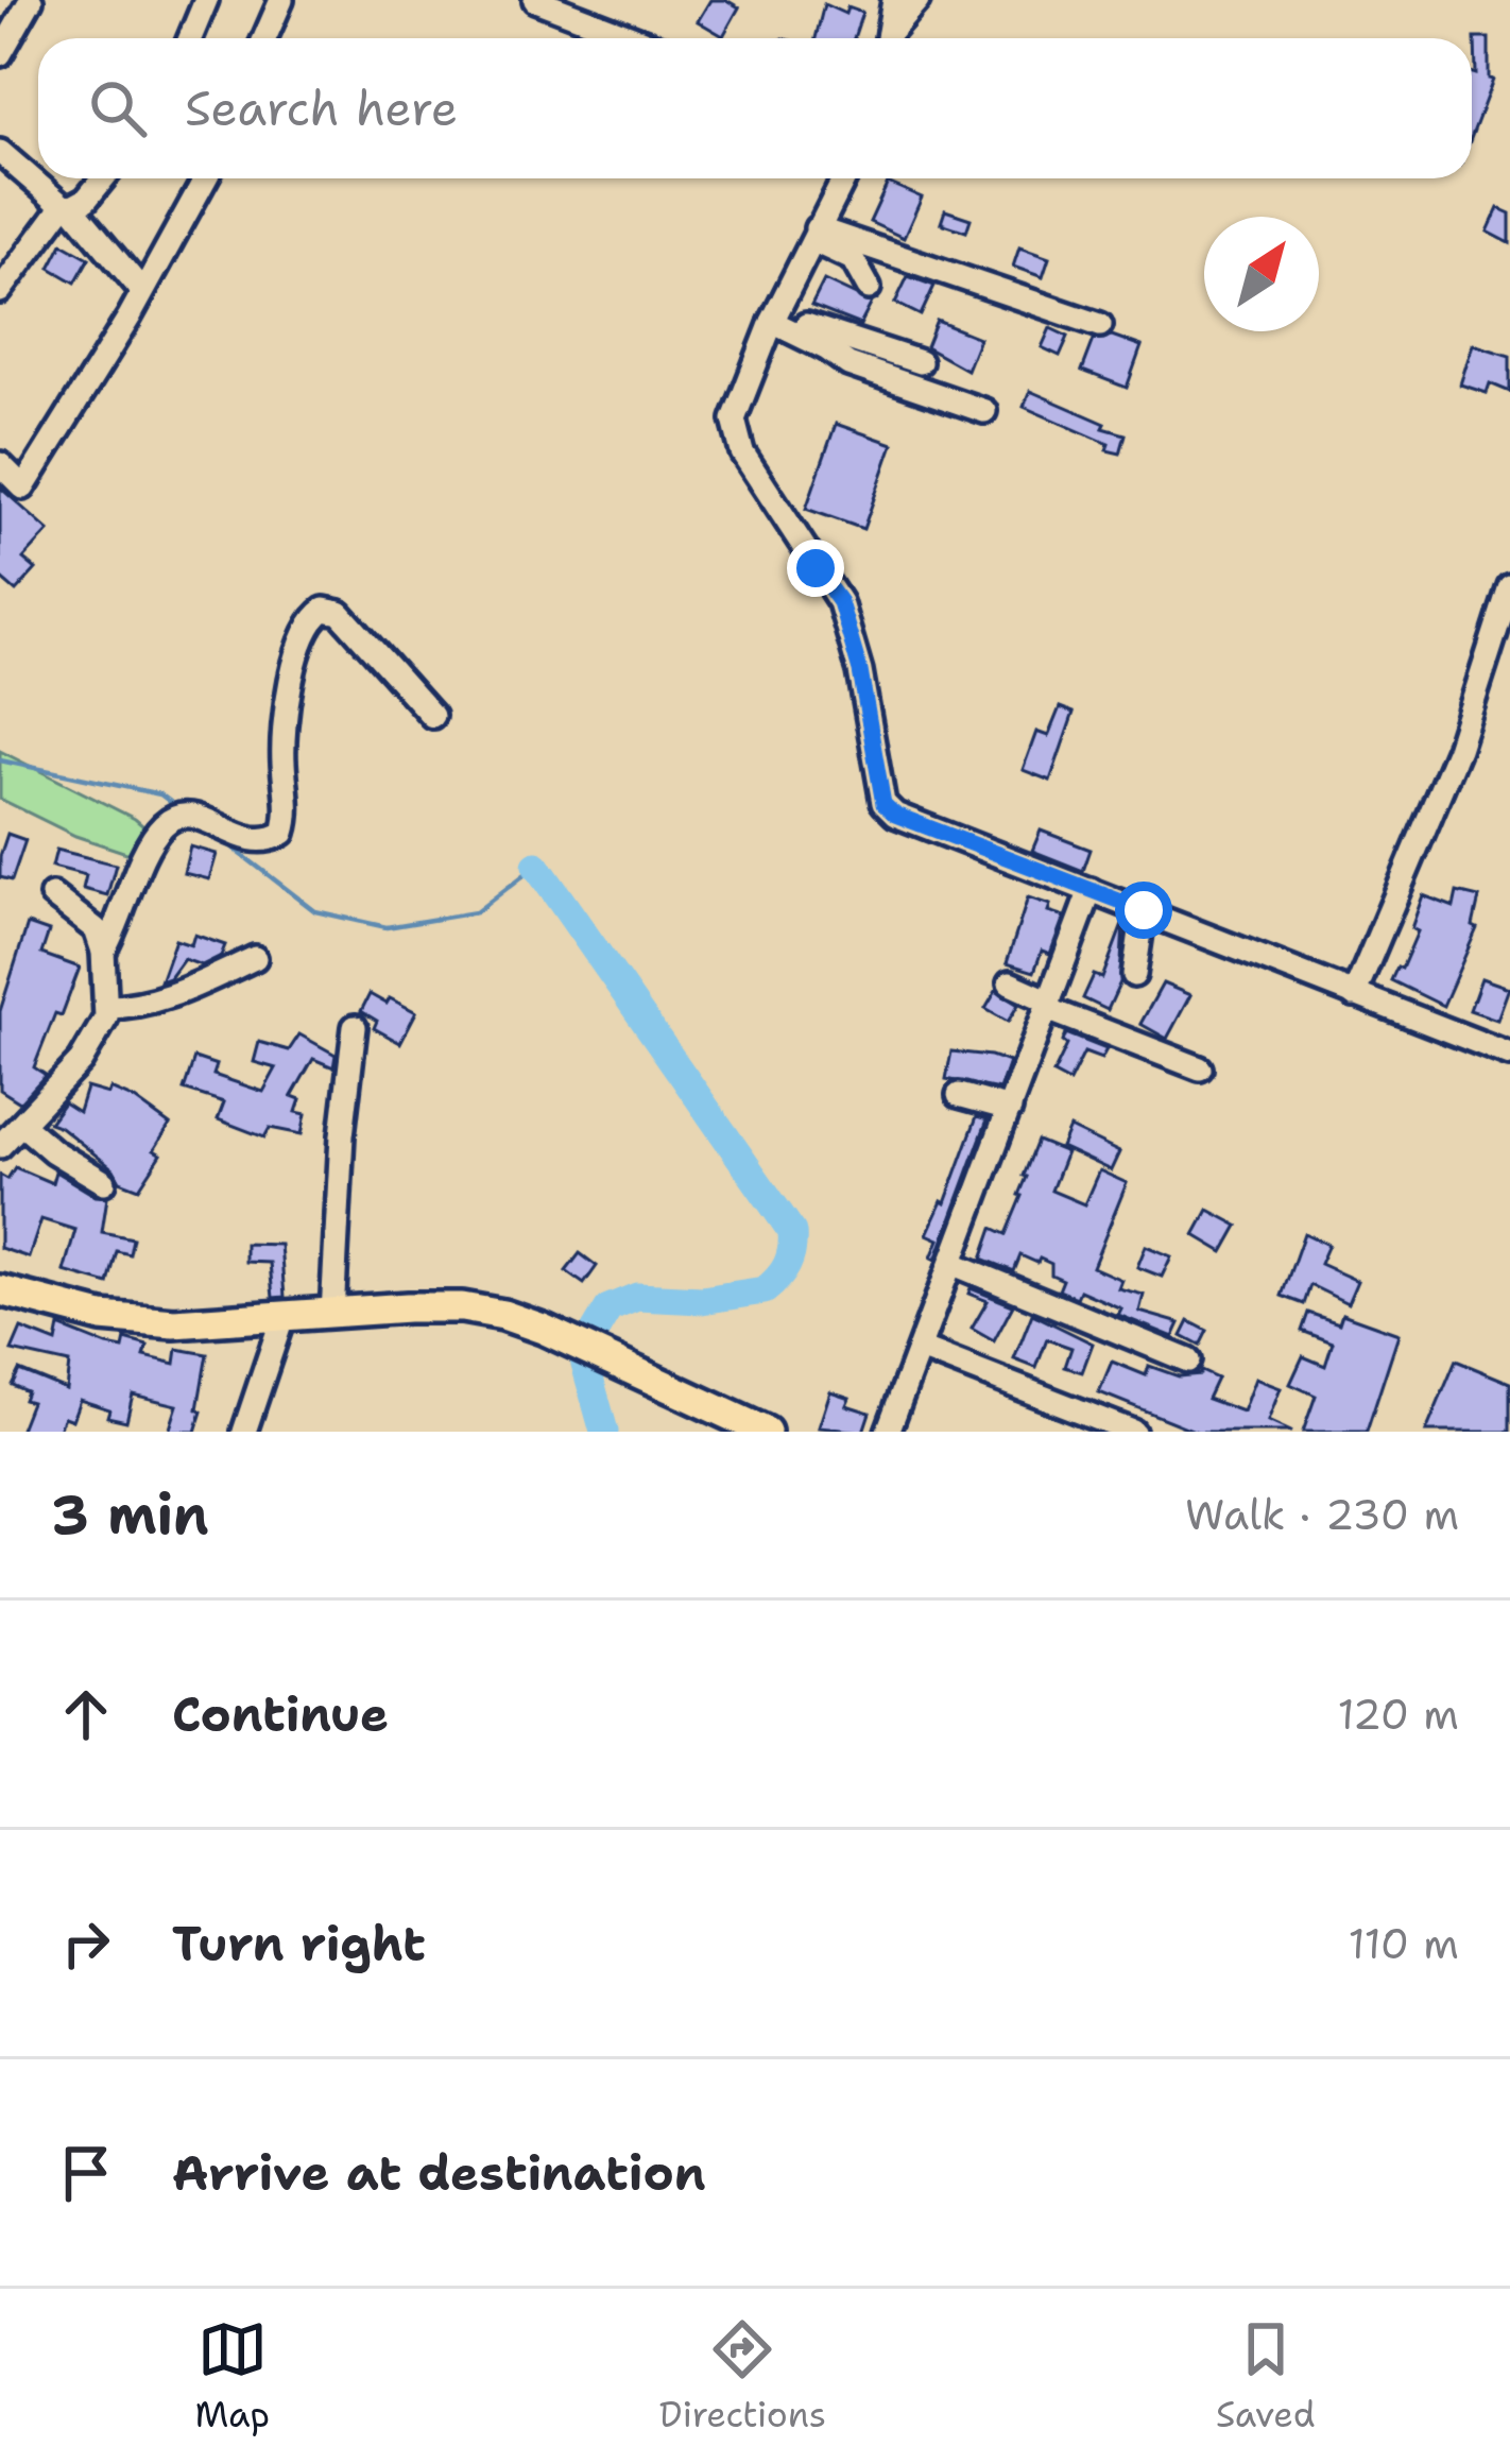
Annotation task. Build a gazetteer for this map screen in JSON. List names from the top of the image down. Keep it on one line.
{"north":"top right","page":{"search":"Search here","heading":["3 min","Walk · 230 m"],"list":[["Continue","120 m"],["Turn right","110 m"],"Arrive at destination"],"nav":["Map","Directions","Saved"]}}
